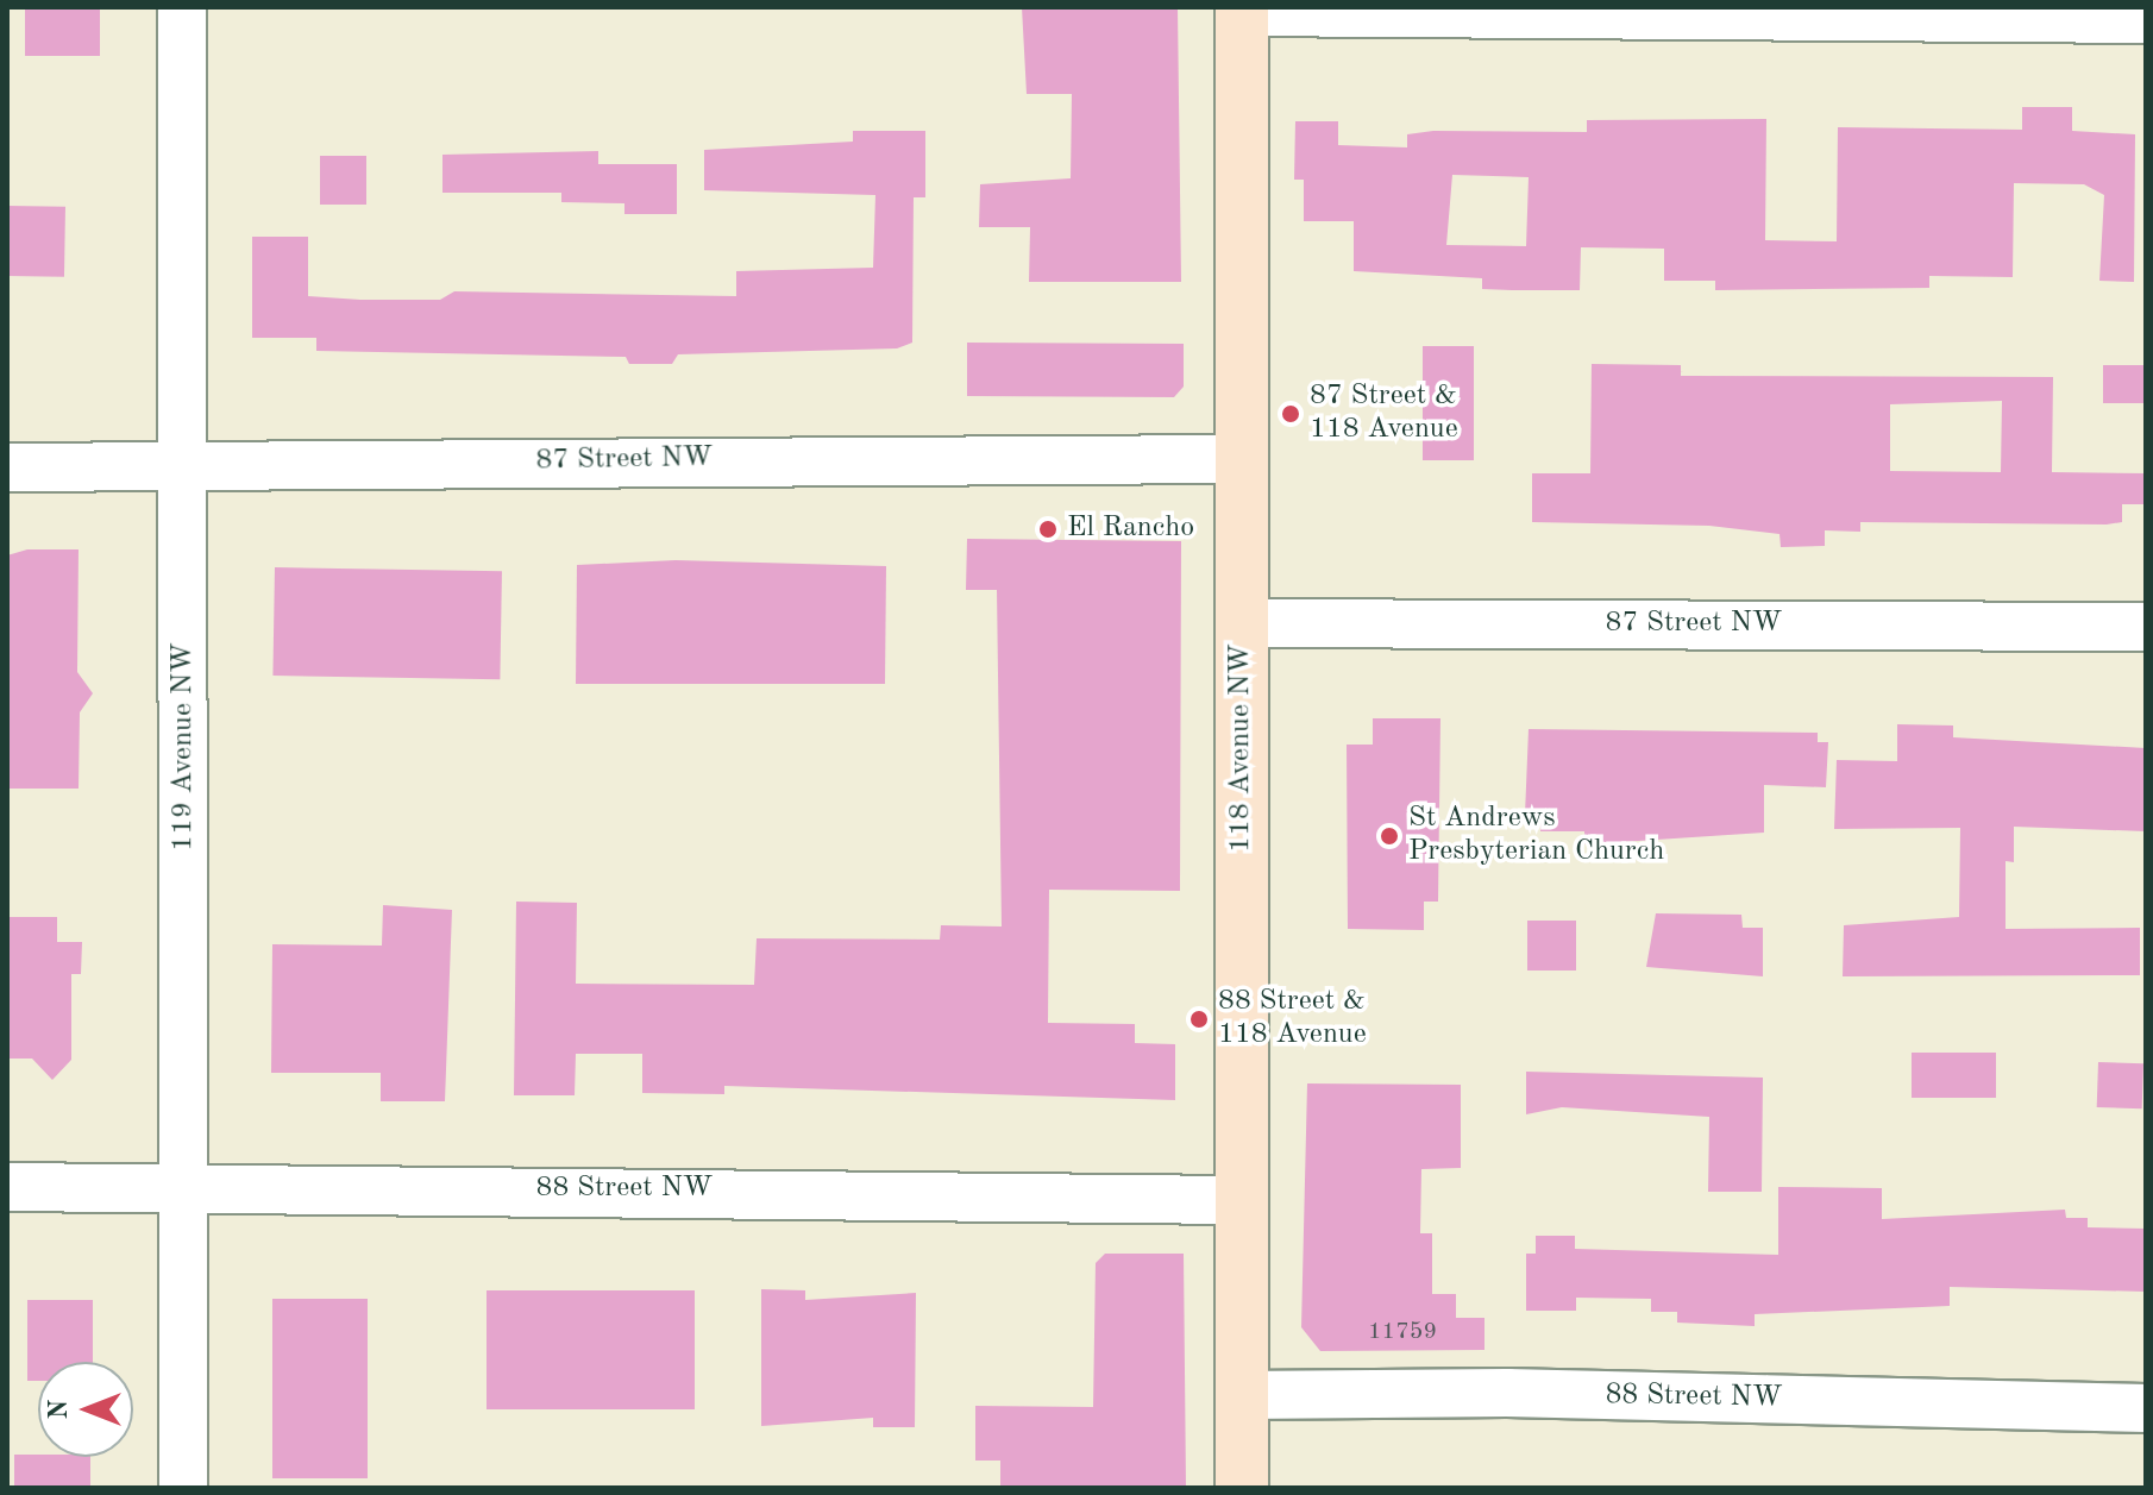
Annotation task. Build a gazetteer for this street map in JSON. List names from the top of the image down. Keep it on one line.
{"streets":{"main road":["118 Avenue NW"],"street":["87 Street NW","119 Avenue NW","88 Street NW"]},"crossings":[["87 Street NW","119 Avenue NW"],["87 Street NW","118 Avenue NW"],["119 Avenue NW","88 Street NW"],["118 Avenue NW","88 Street NW"]],"places":["87 Street & 118 Avenue","El Rancho","St Andrews Presbyterian Church","88 Street & 118 Avenue"],"house_numbers":["11759"],"north":"left"}
